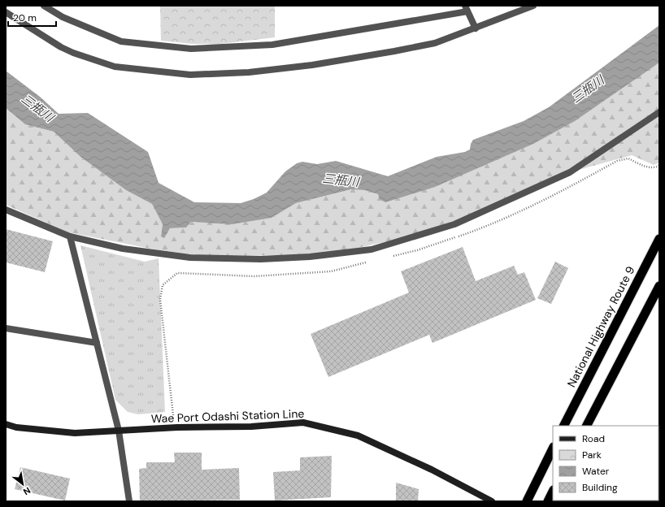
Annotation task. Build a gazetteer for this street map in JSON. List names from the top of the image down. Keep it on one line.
{"streets":{"highway":["National Highway Route 9"],"main road":["Wae Port Odashi Station Line"]},"water":["三瓶川"],"legend":["Road","Park","Water","Building"],"scale_bar":"20 m","north":"bottom right"}
